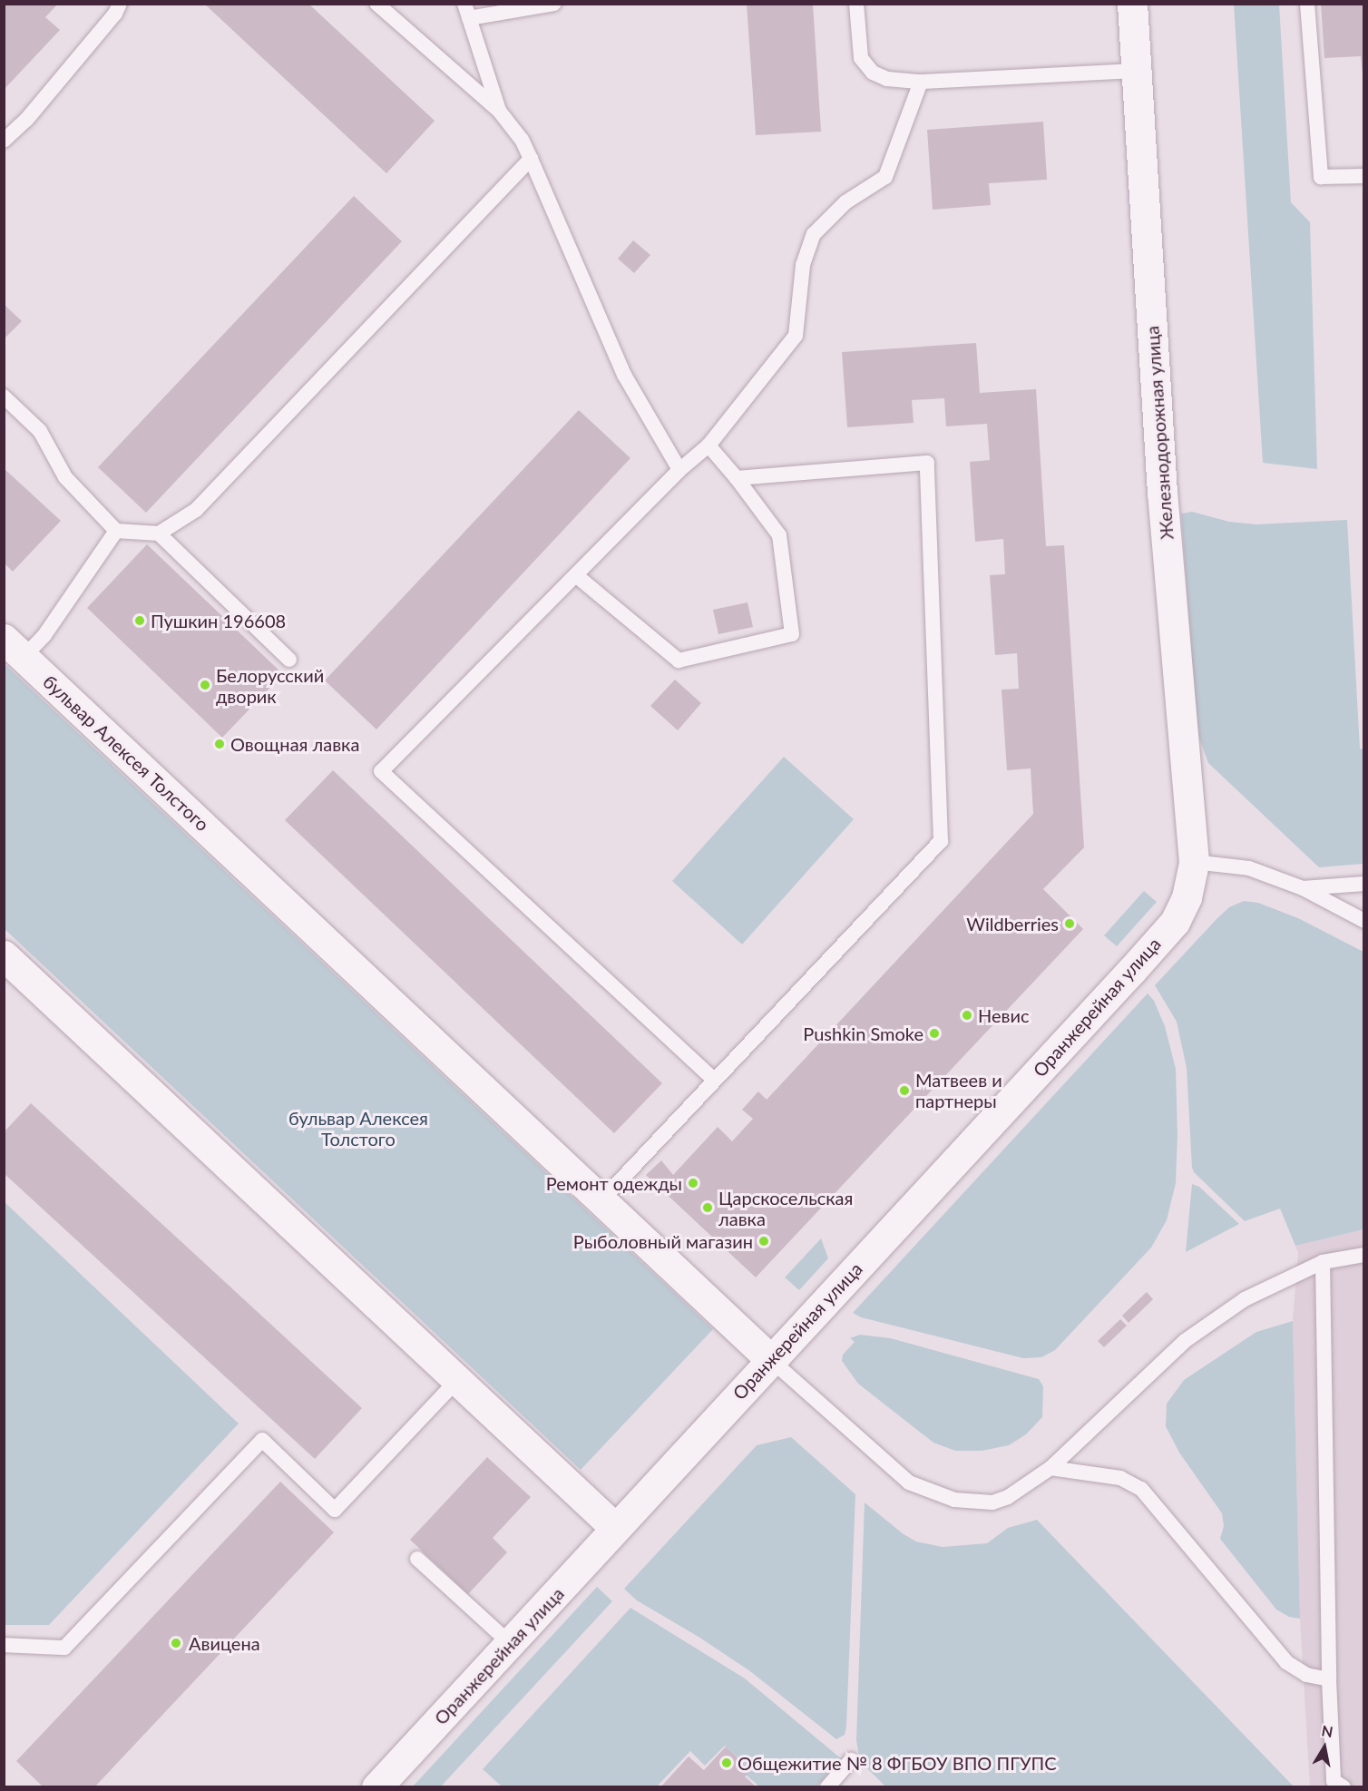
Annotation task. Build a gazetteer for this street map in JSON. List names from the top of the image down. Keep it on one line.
{"streets":{"street":["Железнодорожная улица","бульвар Алексея Толстого","Оранжерейная улица"]},"crossings":[["Железнодорожная улица","Оранжерейная улица"],["бульвар Алексея Толстого","Оранжерейная улица"]],"parks":["бульвар Алексея Толстого"],"places":["Пушкин 196608","Белорусский дворик","Овощная лавка","Wildberries","Невис","Pushkin Smoke","Матвеев и партнеры","Ремонт одежды","Царскосельская лавка","Рыболовный магазин","Авицена","Общежитие № 8 ФГБОУ ВПО ПГУПС"],"north":"top"}
